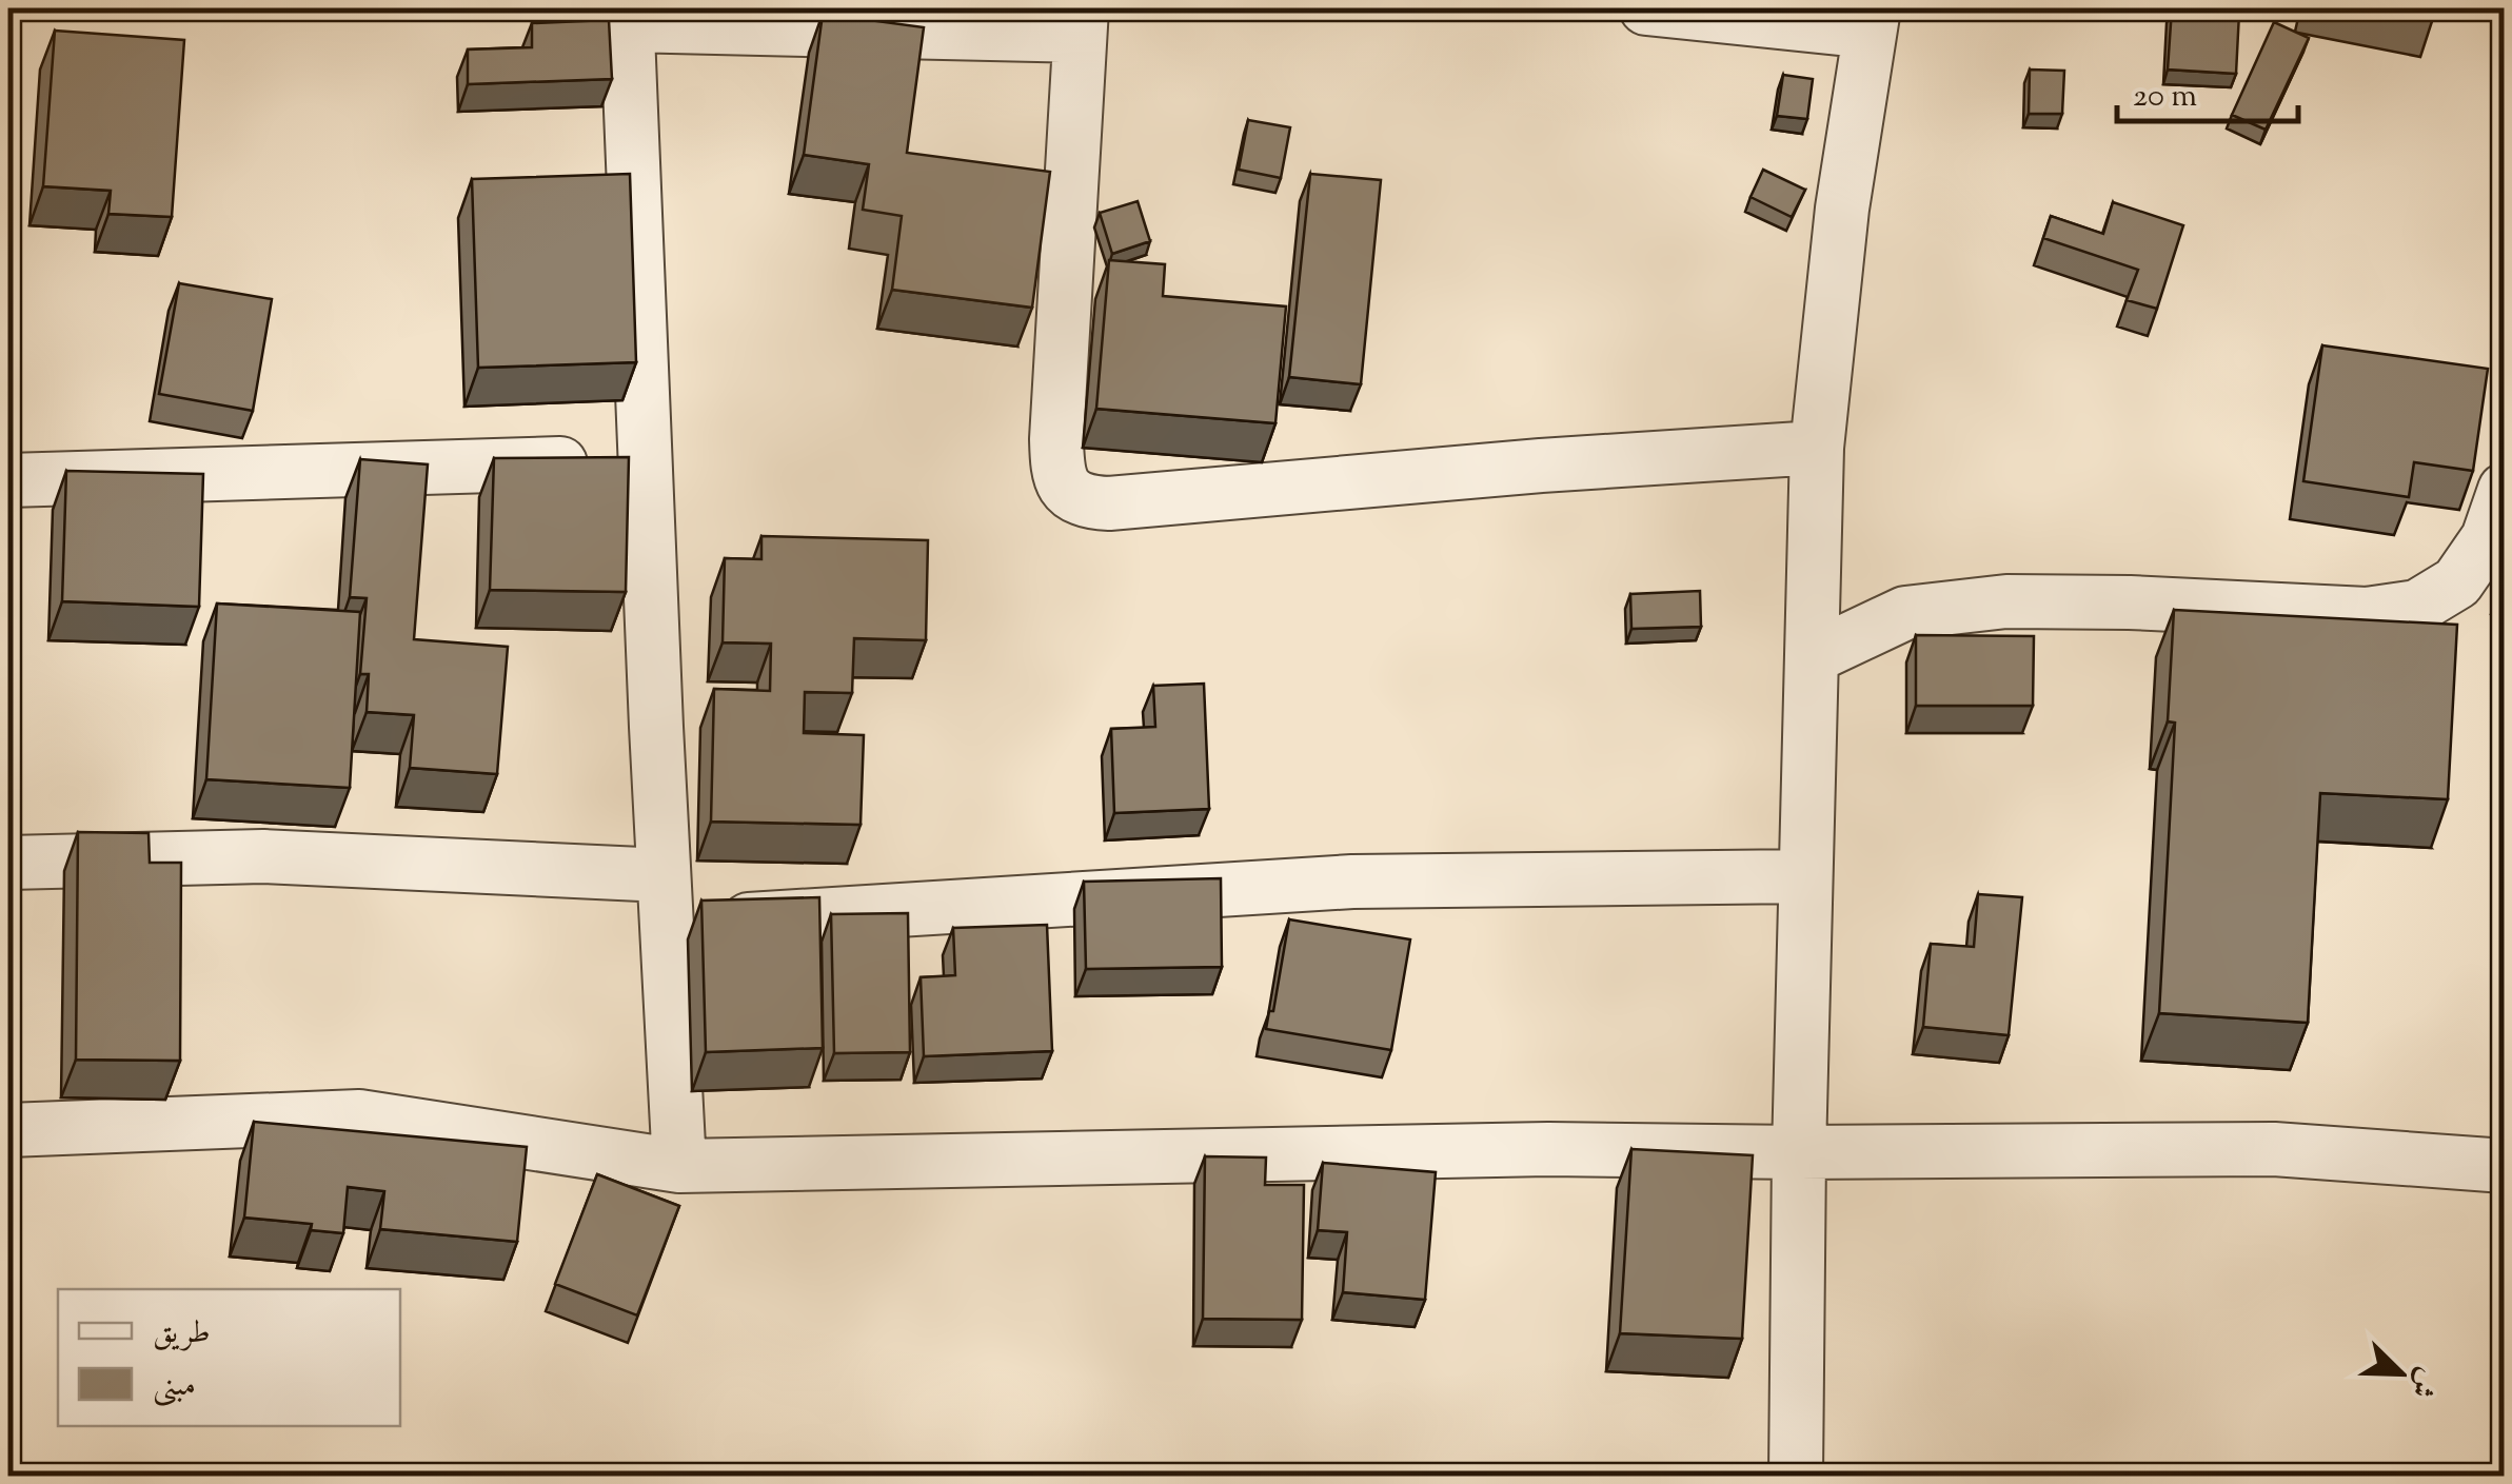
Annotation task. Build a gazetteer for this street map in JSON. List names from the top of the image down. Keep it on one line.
{"legend":["طريق","مبنى"],"scale_bar":"20 m","north":"bottom right"}
